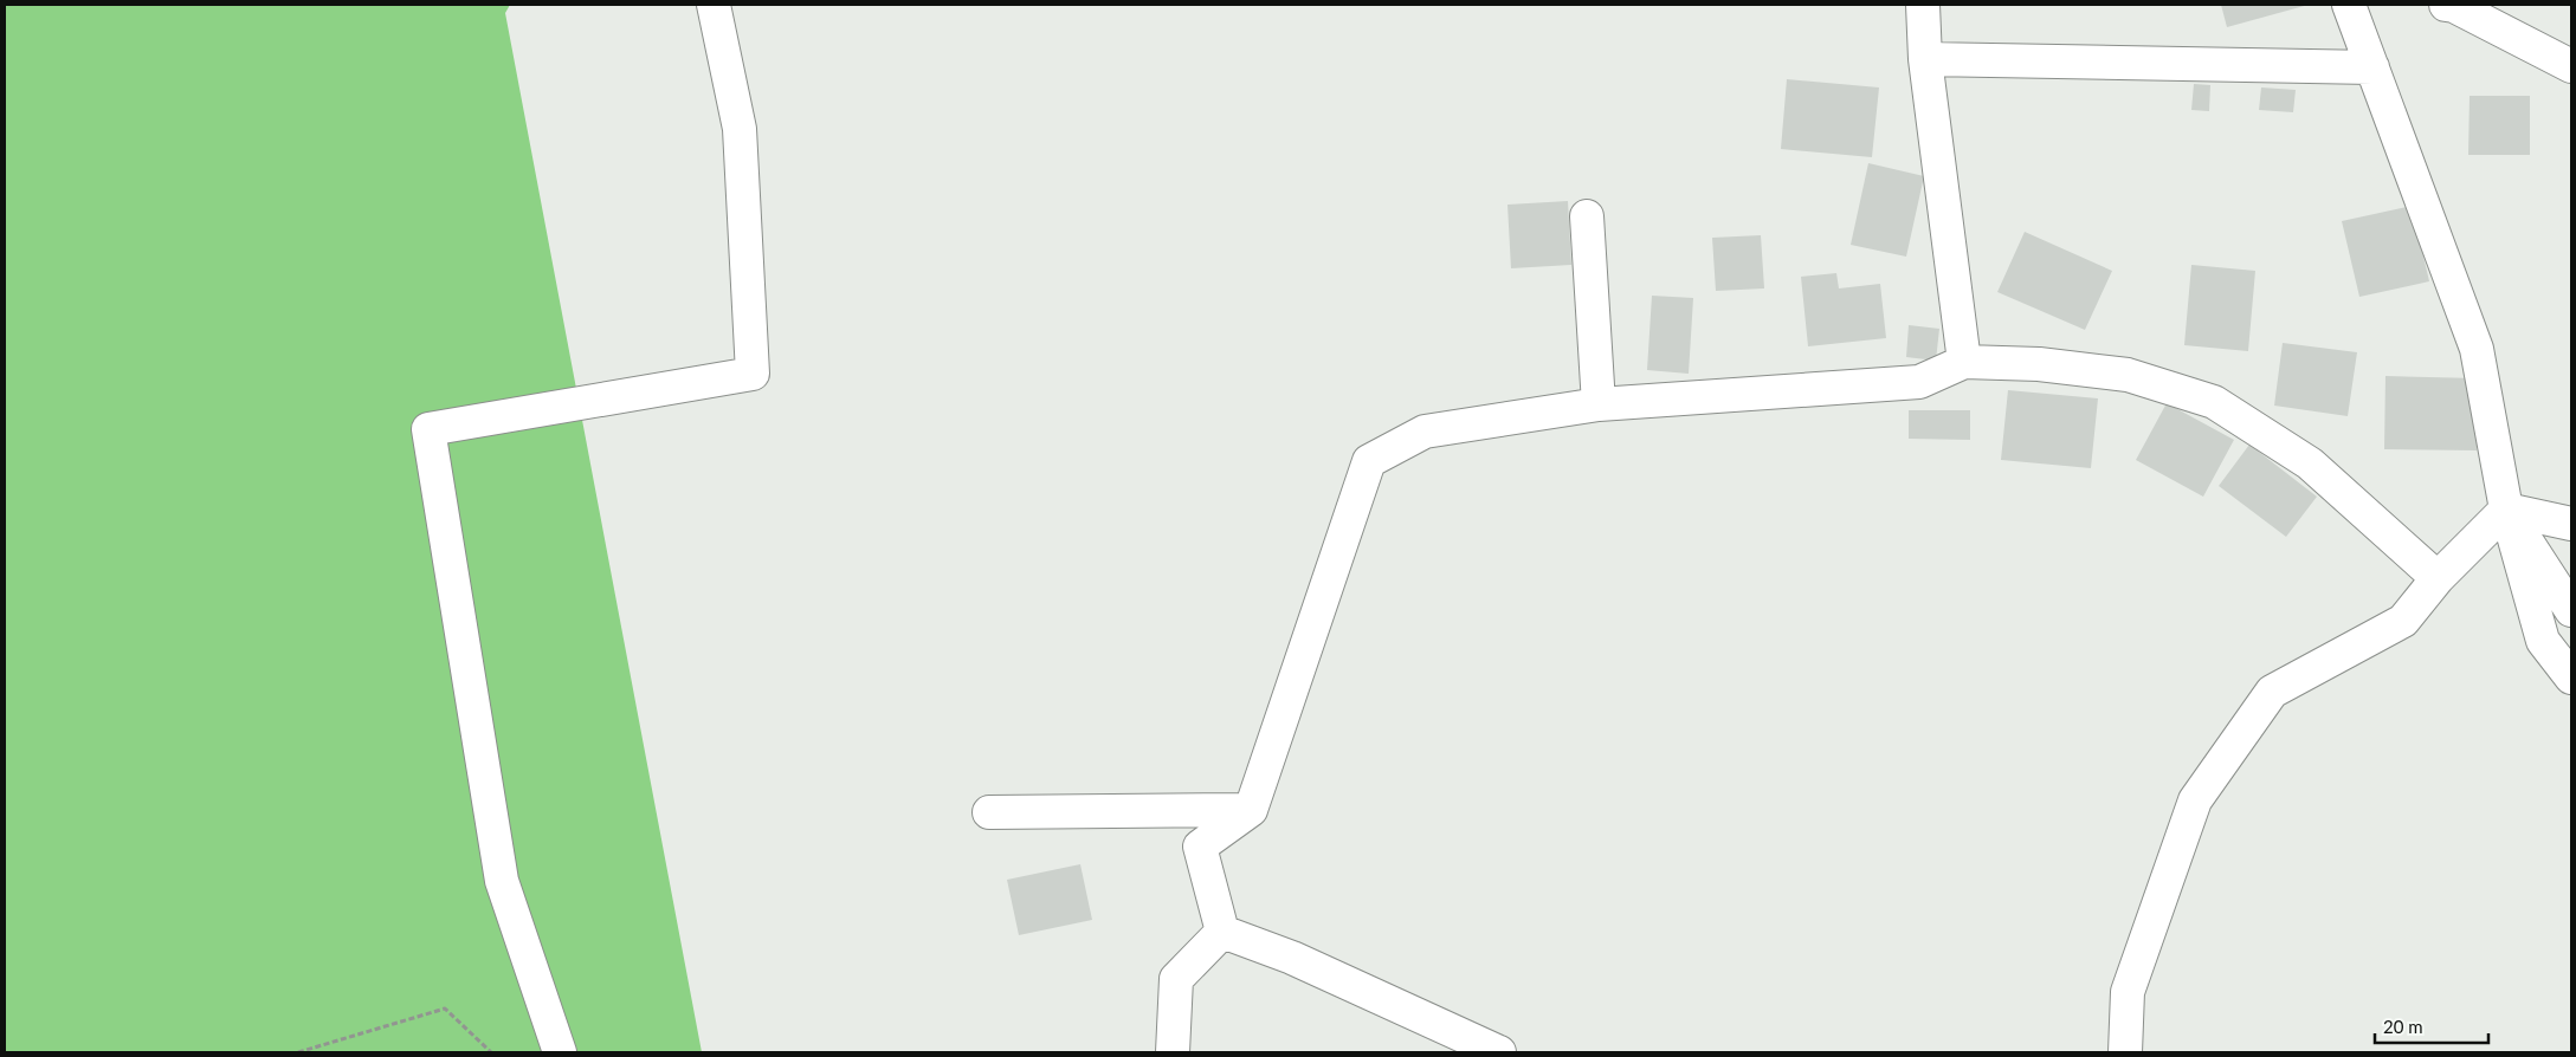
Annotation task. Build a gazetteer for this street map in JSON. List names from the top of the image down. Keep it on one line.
{"scale_bar":"20 m"}
